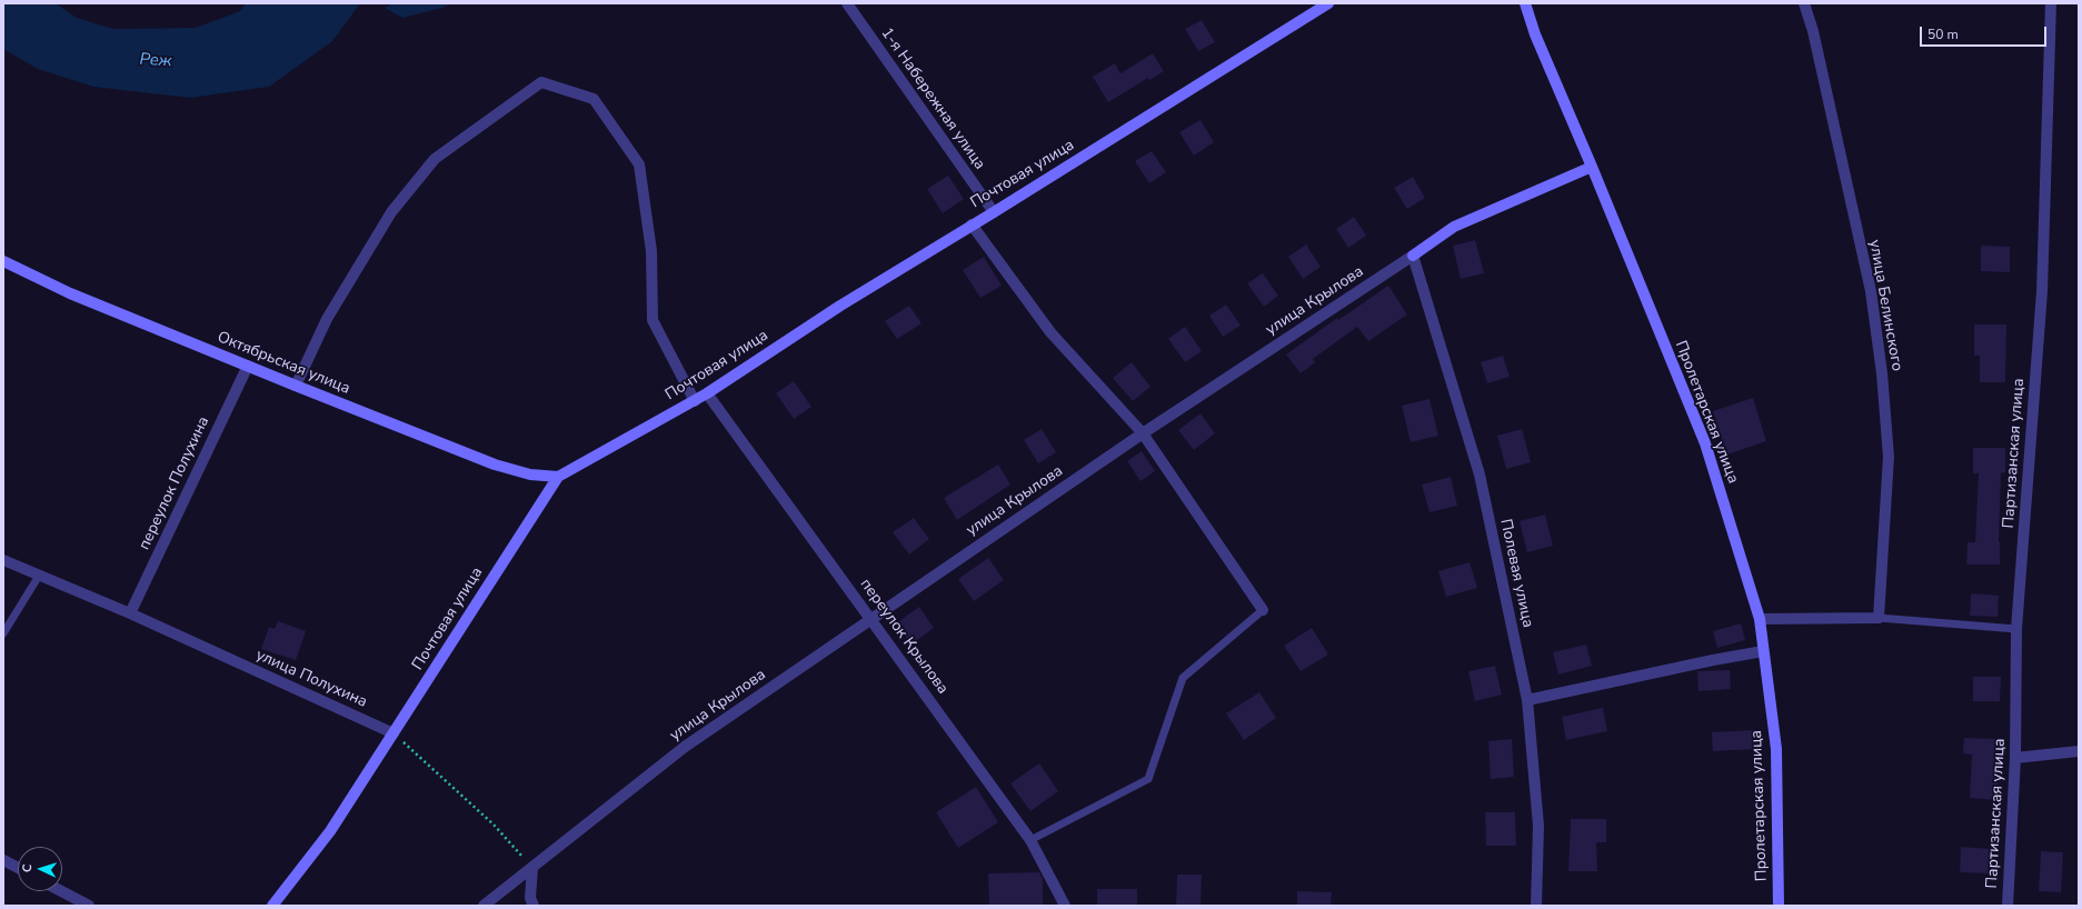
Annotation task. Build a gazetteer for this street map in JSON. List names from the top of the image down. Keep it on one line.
{"streets":{"main road":["Почтовая улица","улица Крылова","Октябрьская улица","Пролетарская улица"],"street":["1-я Набережная улица","улица Белинского","Партизанская улица","переулок Полухина","Полевая улица","переулок Крылова","улица Полухина"]},"crossings":[["1-я Набережная улица","Почтовая улица"],["Почтовая улица","Октябрьская улица"],["Почтовая улица","переулок Крылова"],["Почтовая улица","улица Полухина"],["улица Крылова","Пролетарская улица"],["улица Крылова","Полевая улица"],["улица Крылова","переулок Крылова"],["Октябрьская улица","переулок Полухина"],["переулок Полухина","улица Полухина"]],"water":["Реж"],"scale_bar":"50 m","north":"left"}
